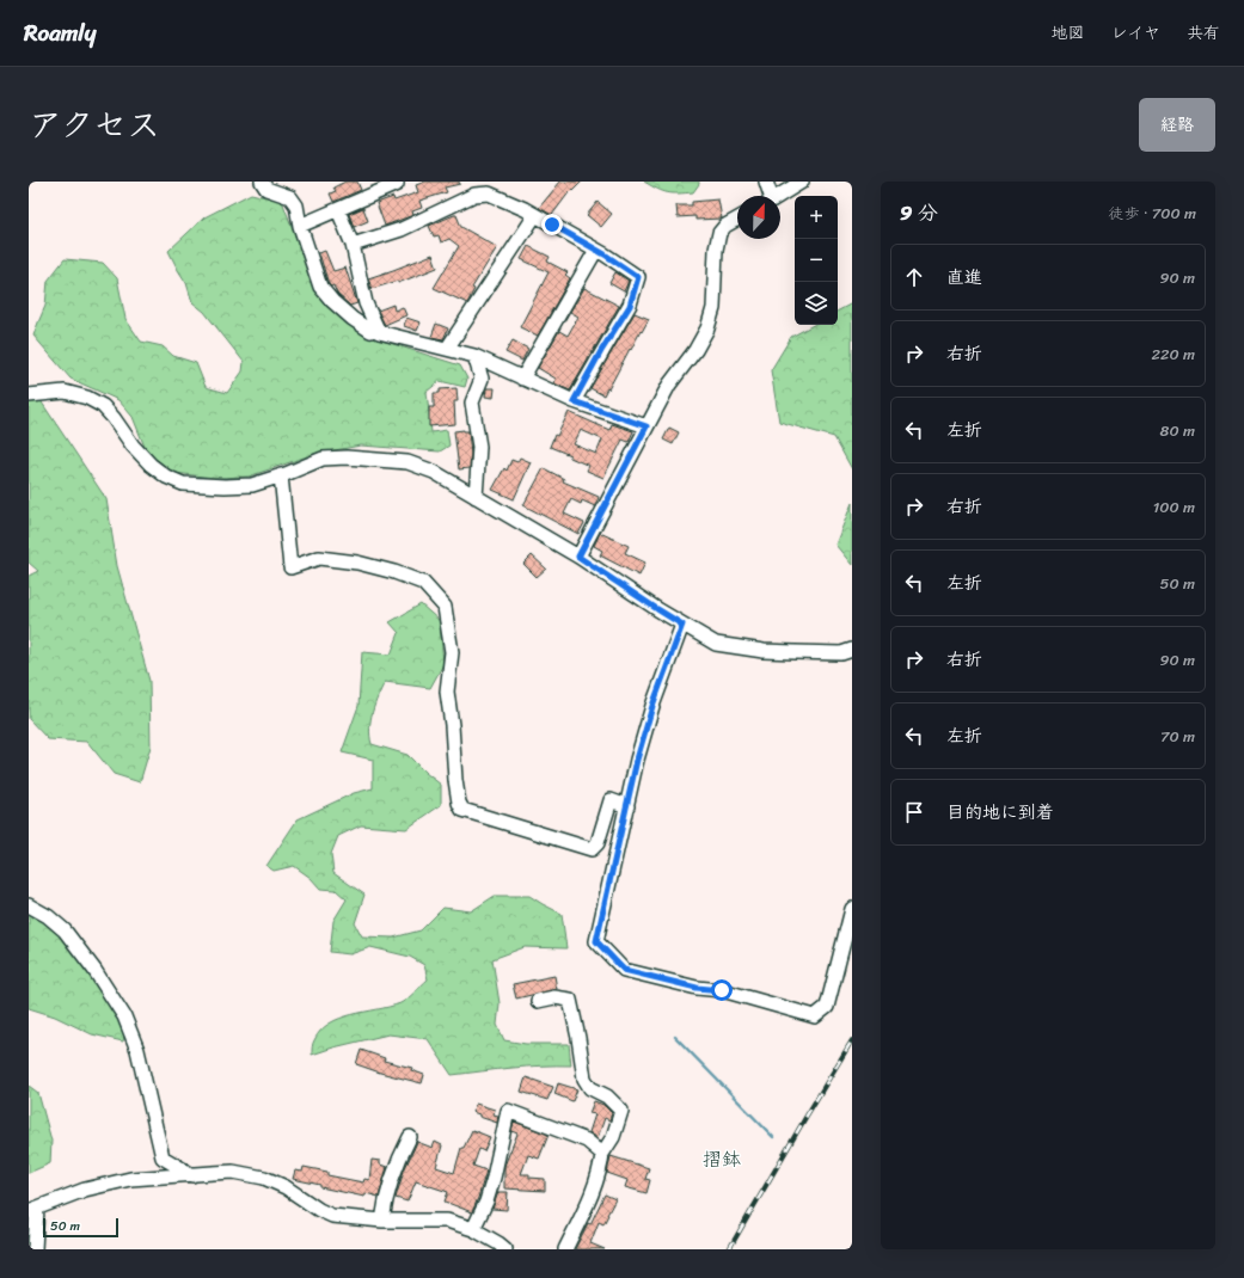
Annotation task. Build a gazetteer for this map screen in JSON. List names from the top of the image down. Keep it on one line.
{"districts":["摺鉢"],"scale_bar":"50 m","north":"top","page":{"header":"Roamly","nav":["地図","レイヤ","共有"],"title":"アクセス","buttons":"経路","heading":["9 分","徒歩 · 700 m"],"map_buttons":["+","−"],"list":[["直進","90 m"],["右折","220 m"],["左折","80 m"],["右折","100 m"],["左折","50 m"],["右折","90 m"],["左折","70 m"],"目的地に到着"],"scale":"50 m"}}
